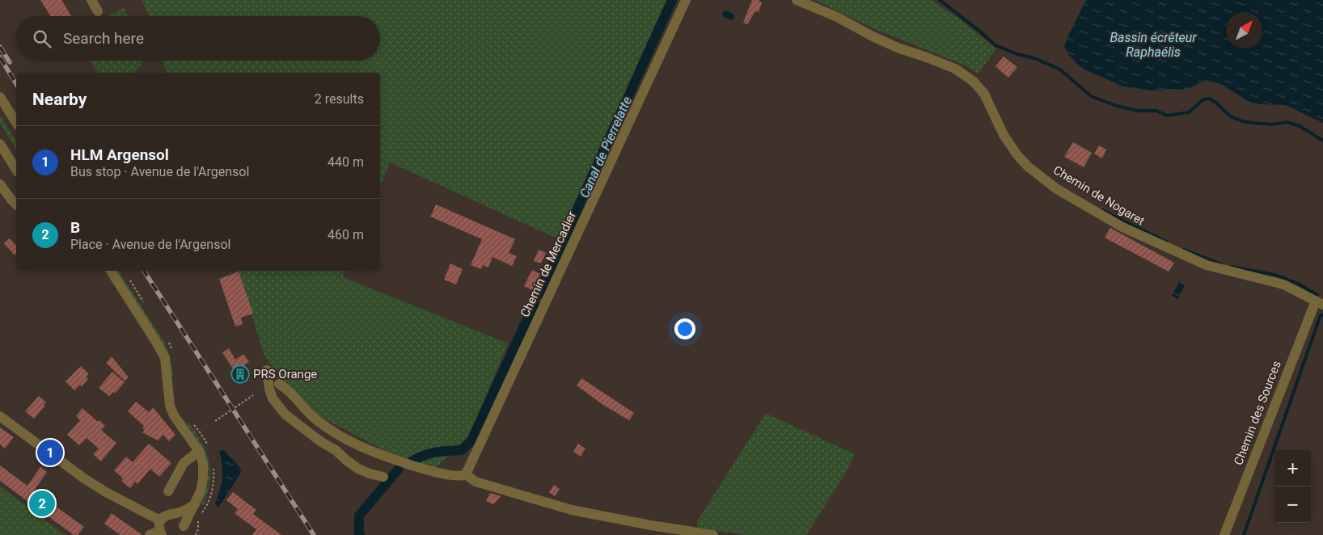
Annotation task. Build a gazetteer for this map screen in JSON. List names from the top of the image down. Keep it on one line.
{"streets":{"street":["Chemin de Nogaret","Chemin de Mercadier","Chemin des Sources"]},"crossings":[["Chemin de Nogaret","Chemin des Sources"]],"water":["Bassin écrêteur Raphaélis","Canal de Pierrelatte"],"places":{"building":["PRS Orange"]},"north":"top right","page":{"search":"Search here","heading":["Nearby","2 results"],"list":[{"mark":"1","name":"HLM Argensol","note":"Bus stop · Avenue de l'Argensol","value":"440 m"},{"mark":"2","name":"B","note":"Place · Avenue de l'Argensol","value":"460 m"}],"pins":["1","2"],"map_buttons":["+","−"]}}
